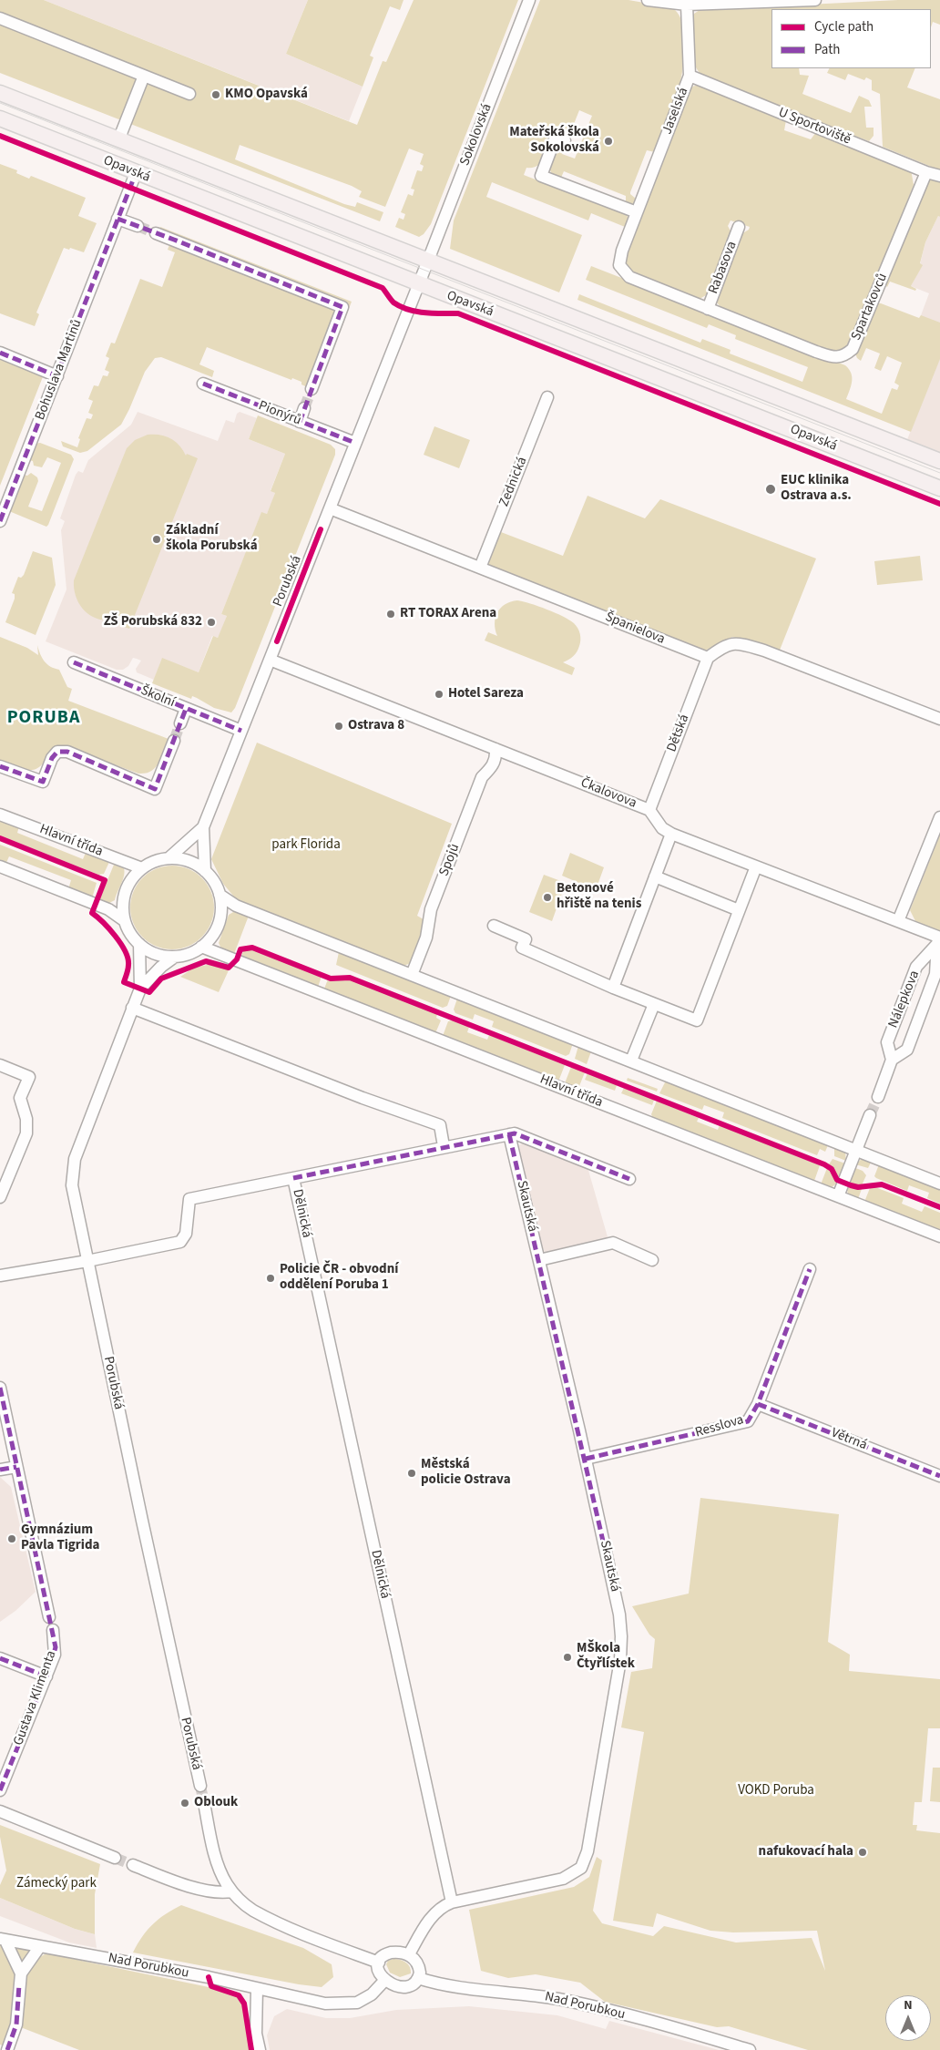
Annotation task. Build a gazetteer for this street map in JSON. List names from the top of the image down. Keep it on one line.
{"streets":{"main road":["Opavská"],"street":["Jaselská","U Sportoviště","Sokolovská","Rabasova","Spartakovců","Bohuslava Martinů","Pionýrů","Zednická","Porubská","Španielova","Školní","Dětská","Čkalovova","Hlavní třída","Spojů","Nálepkova","Skautská","Dělnická","Resslova","Větrná","Gustava Klimenta","Nad Porubkou"]},"crossings":[["Jaselská","U Sportoviště"],["Jaselská","Rabasova"],["Jaselská","Spartakovců"],["U Sportoviště","Spartakovců"],["Sokolovská","Opavská"],["Sokolovská","Porubská"],["Opavská","Bohuslava Martinů"],["Opavská","Porubská"],["Rabasova","Spartakovců"],["Pionýrů","Porubská"],["Zednická","Španielova"],["Porubská","Španielova"],["Porubská","Školní"],["Porubská","Čkalovova"],["Porubská","Hlavní třída"],["Porubská","Dělnická"],["Španielova","Dětská"],["Dětská","Čkalovova"],["Čkalovova","Spojů"],["Čkalovova","Nálepkova"],["Skautská","Dělnická"],["Skautská","Resslova"],["Resslova","Větrná"]],"districts":["PORUBA"],"parks":["park Florida","VOKD Poruba","Zámecký park"],"places":["KMO Opavská","Mateřská škola Sokolovská","EUC klinika Ostrava a.s.","Základní škola Porubská","RT TORAX Arena","ZŠ Porubská 832","Hotel Sareza","Ostrava 8","Betonové hřiště na tenis","Policie ČR - obvodní oddělení Poruba 1","Městská policie Ostrava","Gymnázium Pavla Tigrida","MŠkola Čtyřlístek","Oblouk","nafukovací hala"],"legend":["Cycle path","Path"],"north":"top"}
